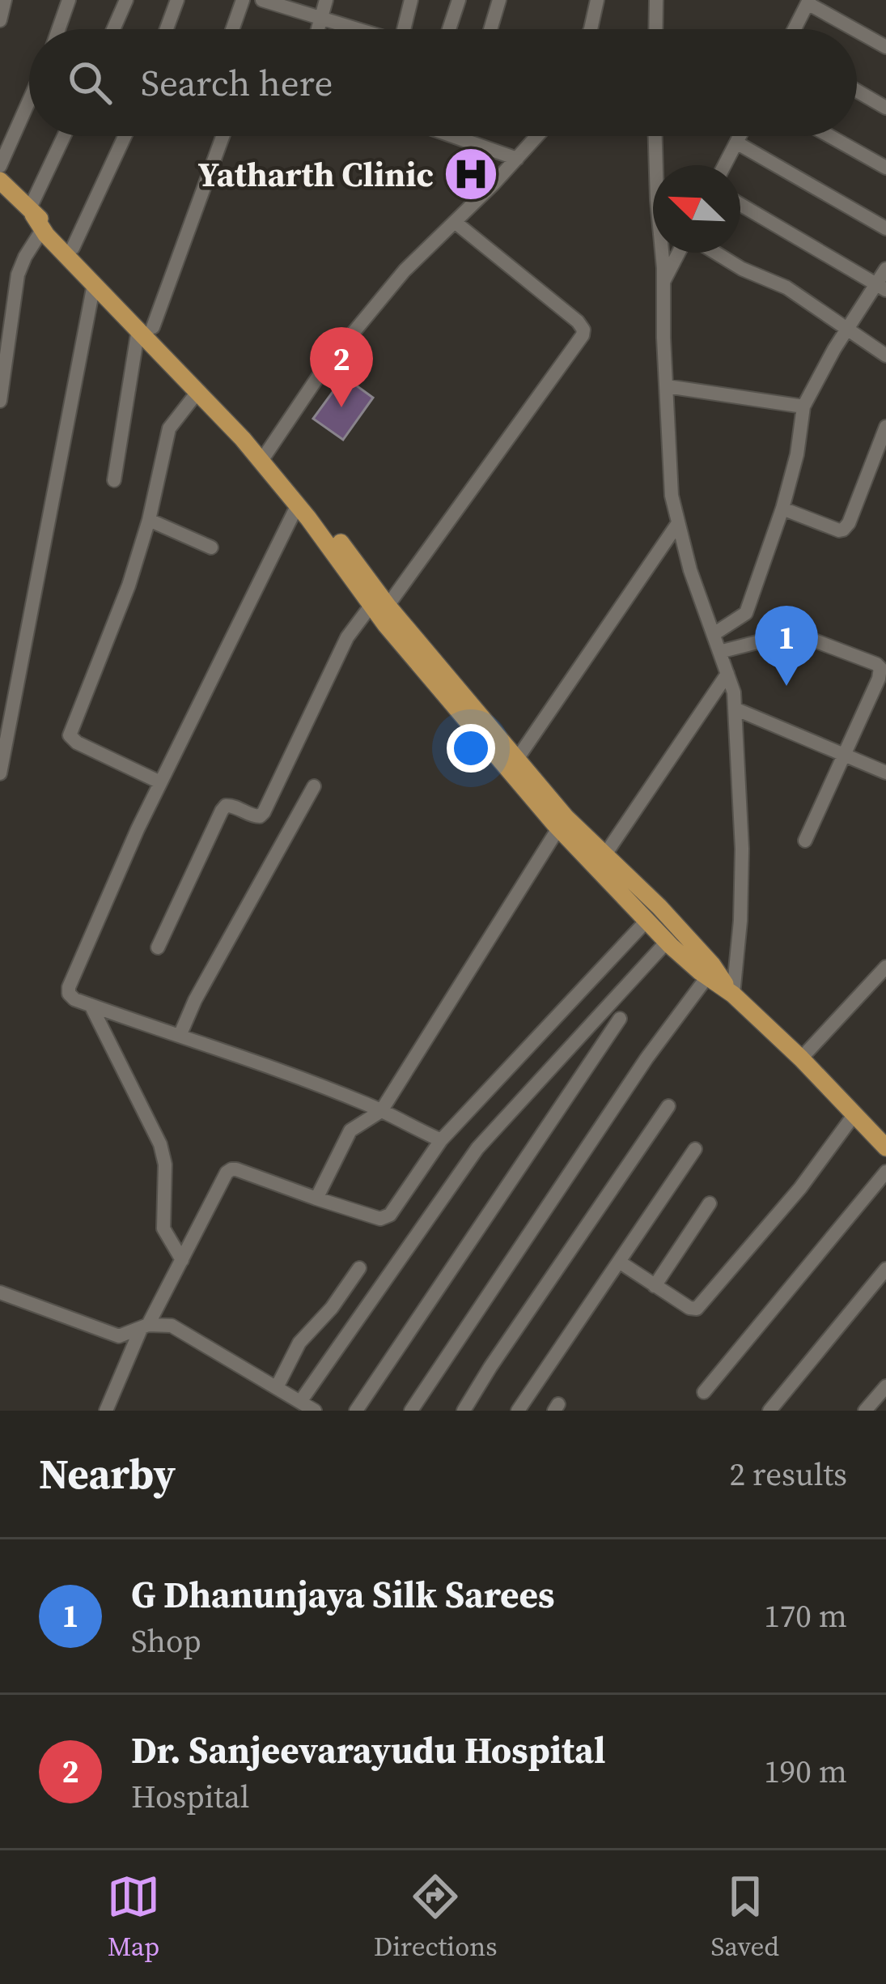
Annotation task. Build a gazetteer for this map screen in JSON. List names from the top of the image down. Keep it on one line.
{"places":{"hospital":["Yatharth Clinic"]},"north":"top left","page":{"search":"Search here","pins":["2","1"],"heading":["Nearby","2 results"],"list":[{"mark":"1","name":"G Dhanunjaya Silk Sarees","note":"Shop","value":"170 m"},{"mark":"2","name":"Dr. Sanjeevarayudu Hospital","note":"Hospital","value":"190 m"}],"nav":["Map","Directions","Saved"]}}
